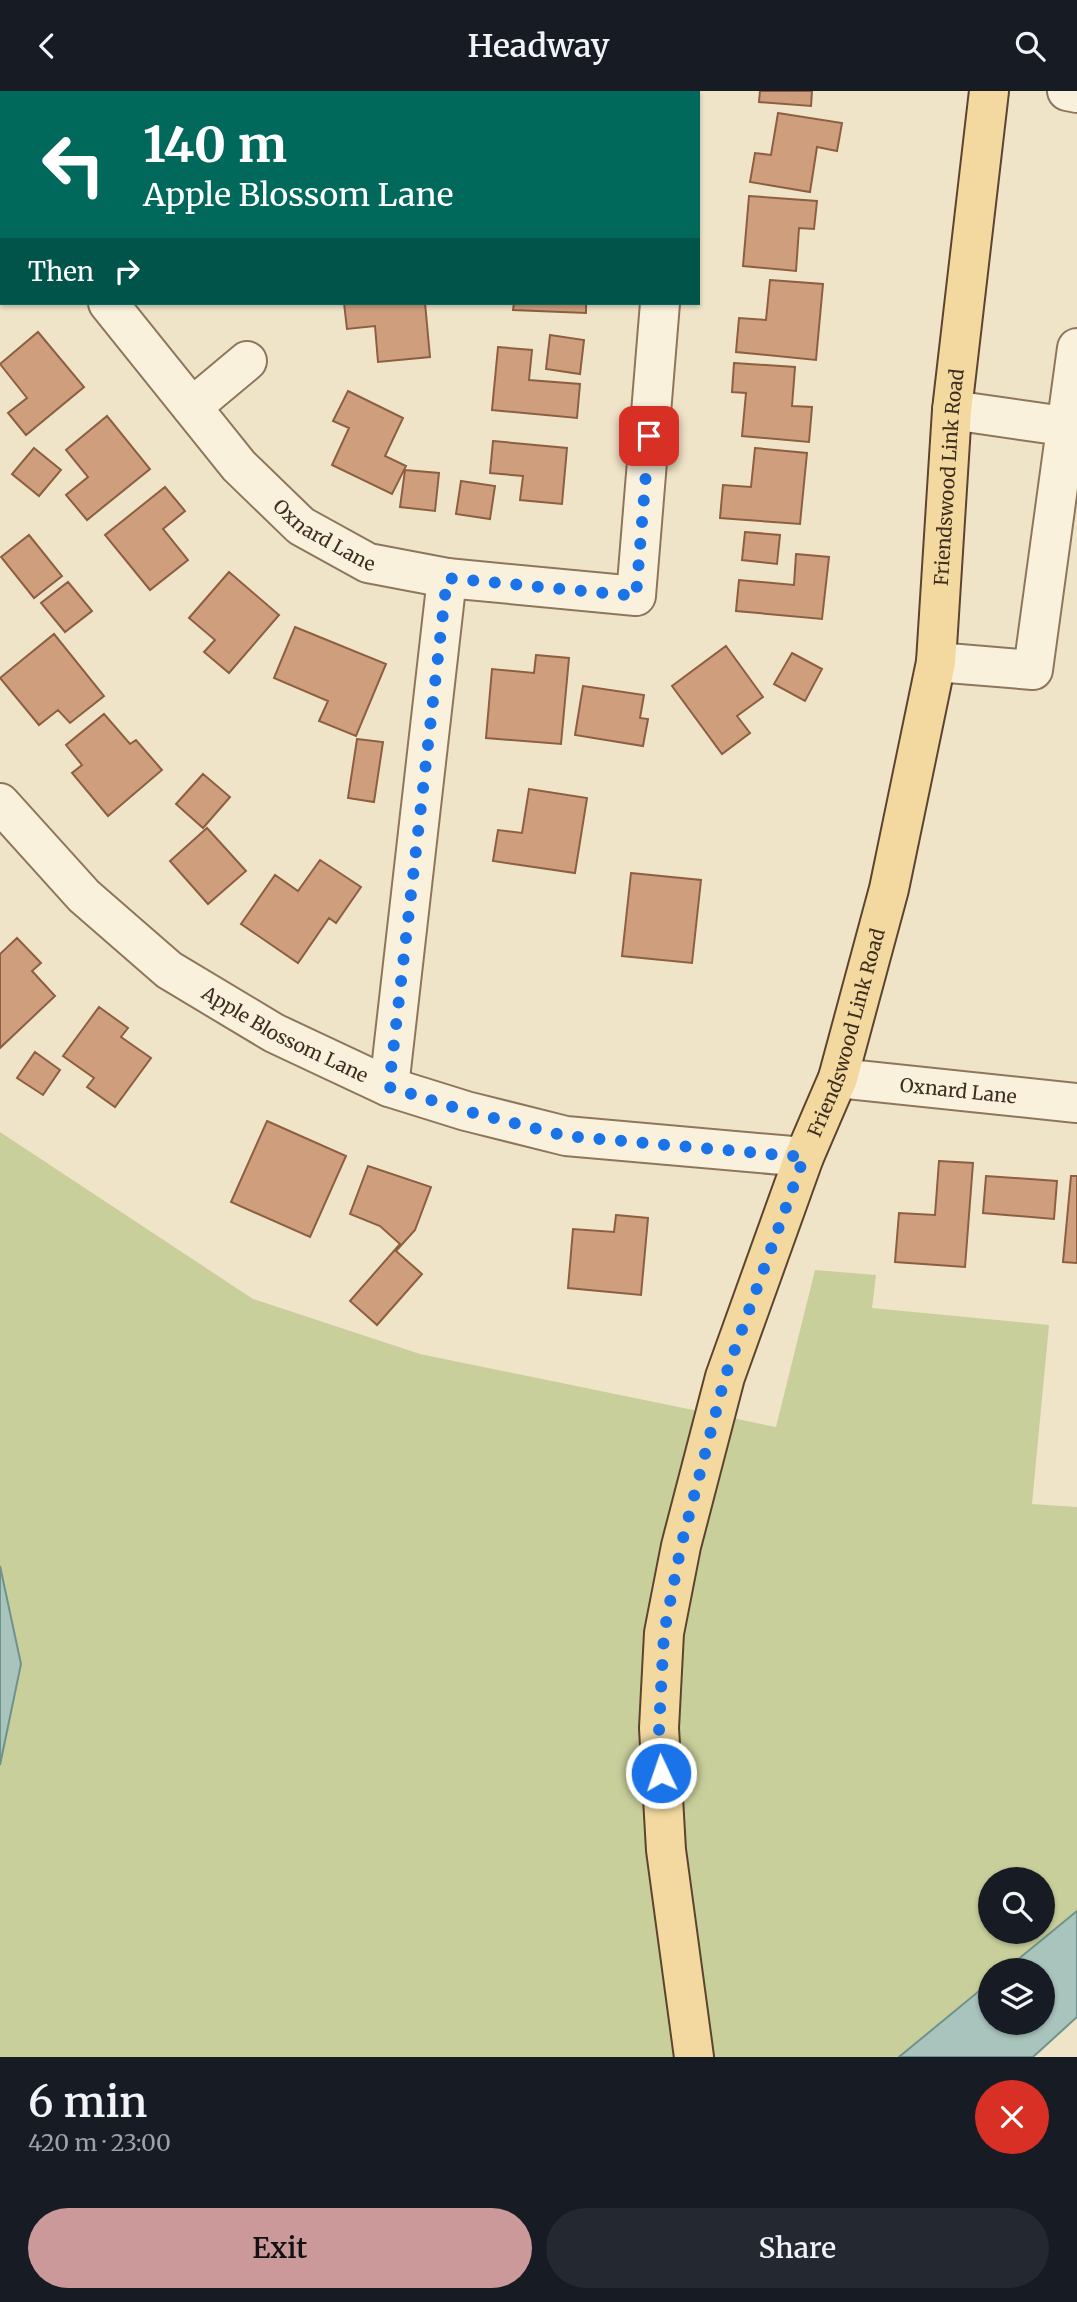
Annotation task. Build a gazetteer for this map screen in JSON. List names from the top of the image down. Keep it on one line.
{"streets":{"main road":["Friendswood Link Road"],"street":["Oxnard Lane","Apple Blossom Lane"]},"crossings":[["Friendswood Link Road","Oxnard Lane"],["Friendswood Link Road","Apple Blossom Lane"]],"page":{"header":"Headway","turn":["140 m","Apple Blossom Lane"],"then":"Then","heading":["6 min","420 m · 23:00"],"buttons":["Exit","Share"]}}
